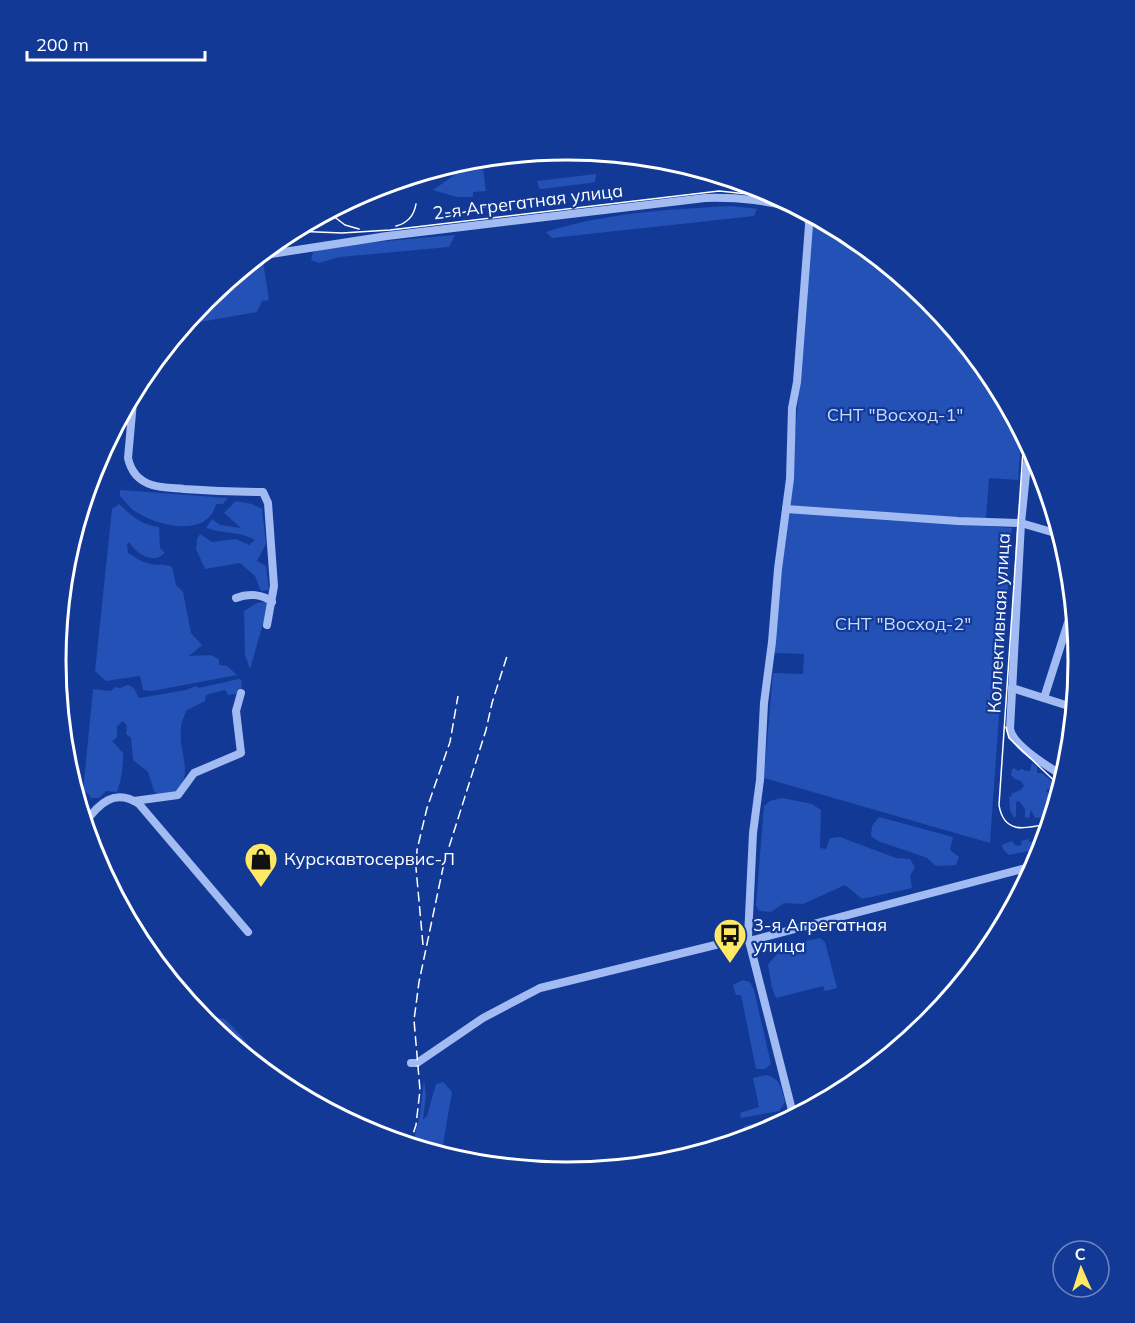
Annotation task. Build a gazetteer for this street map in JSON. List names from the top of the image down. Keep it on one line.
{"streets":{"street":["2-я Агрегатная улица","Коллективная улица"]},"parks":["СНТ \"Восход-1\"","СНТ \"Восход-2\""],"places":{"shop":["Курскавтосервис-Л"],"bus stop":["3-я Агрегатная улица"]},"scale_bar":"200 m","north":"top"}
